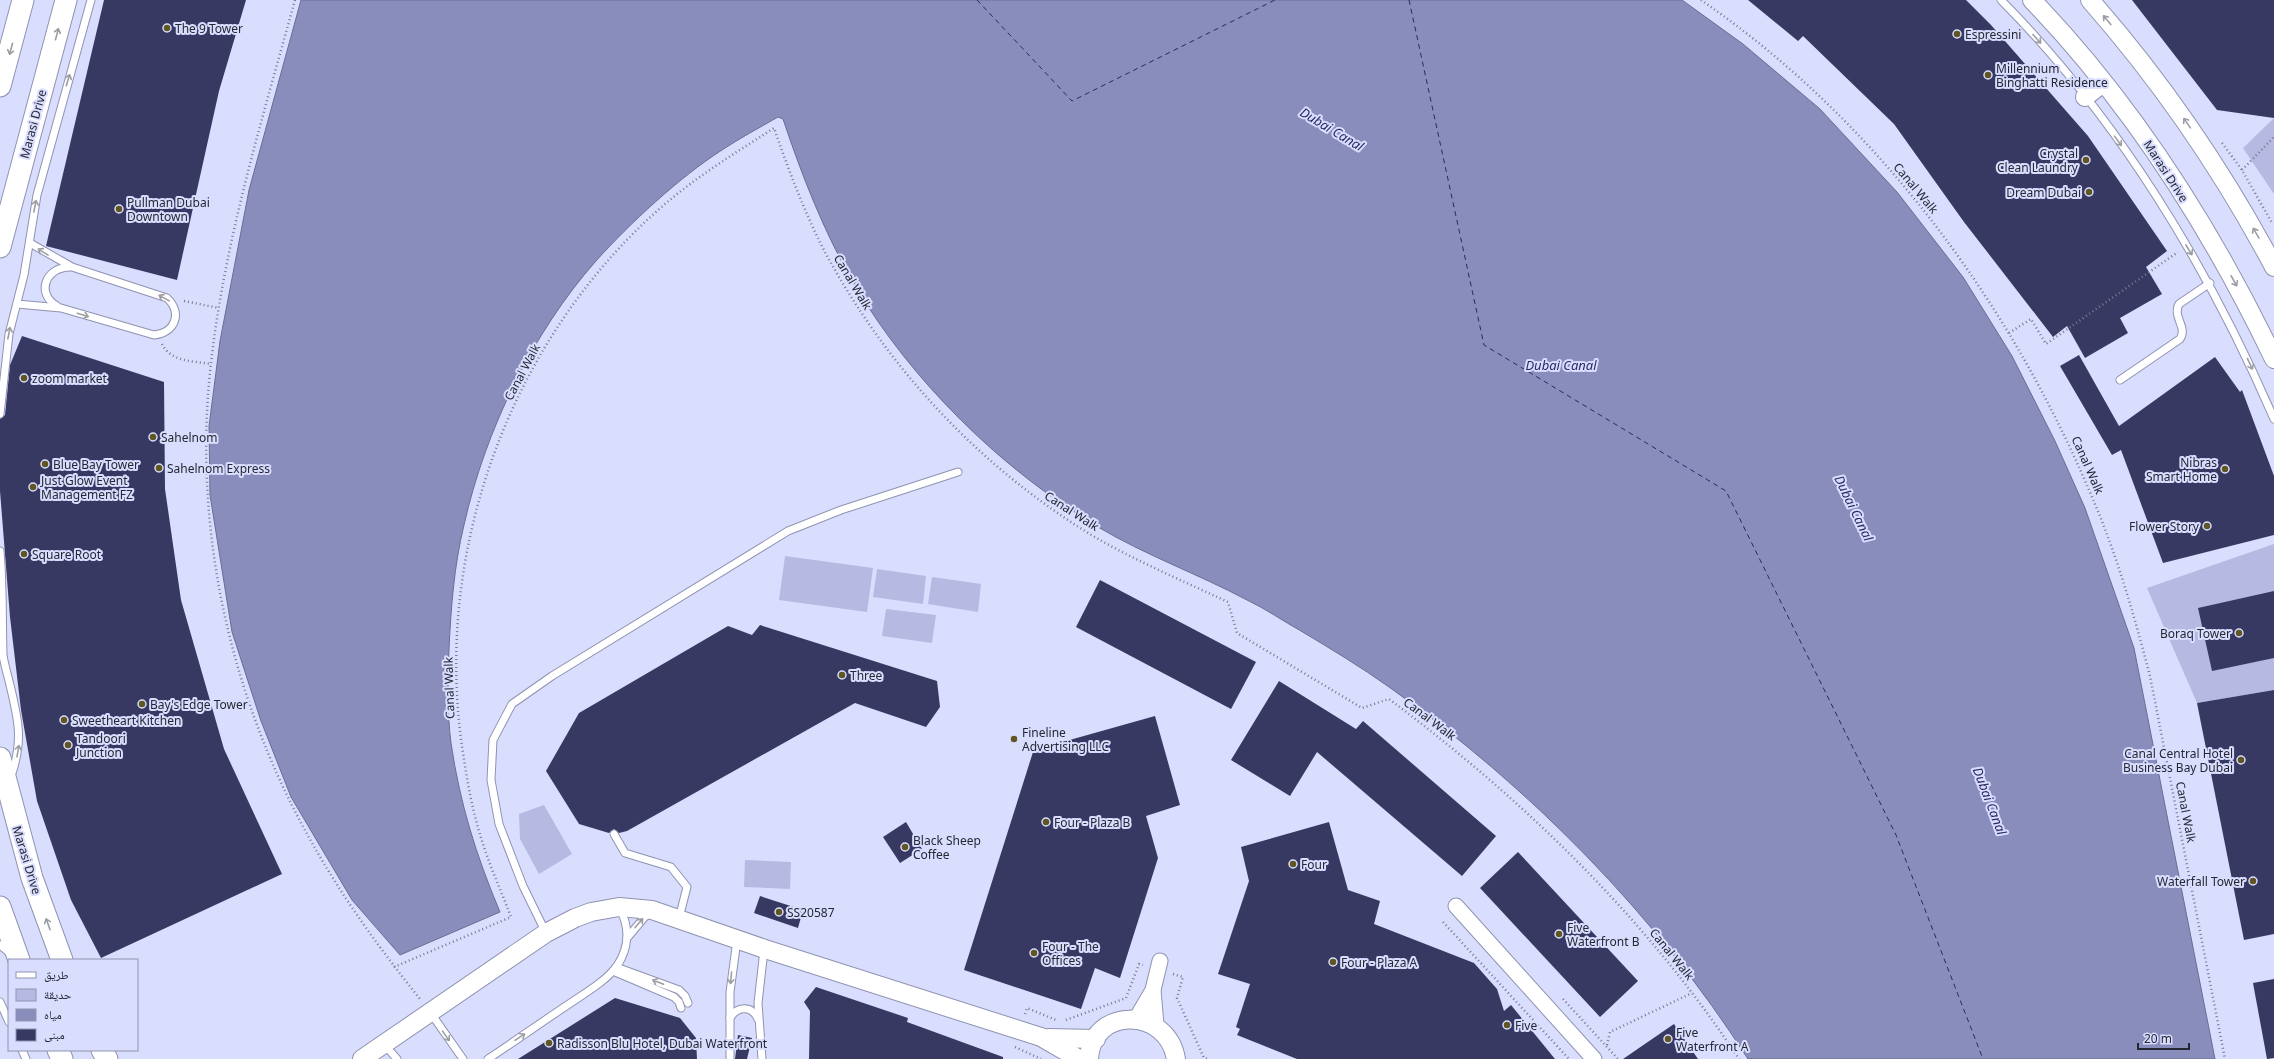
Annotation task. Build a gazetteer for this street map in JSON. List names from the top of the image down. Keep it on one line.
{"streets":{"main road":["Marasi Drive"],"path":["Canal Walk"]},"water":["Dubai Canal"],"places":["The 9 Tower","Espressini","Millennium Binghatti Residence","Crystal Clean Laundry","Dream Dubai","Pullman Dubai Downtown","zoom market","Sahelnom","Blue Bay Tower","Sahelnom Express","Nibras Smart Home","Just Glow Event Management FZ","Flower Story","Square Root","Boraq Tower","Three","Bay's Edge Tower","Sweetheart Kitchen","Fineline Advertising LLC","Tandoori Junction","Canal Central Hotel Business Bay Dubai","Four - Plaza B","Black Sheep Coffee","Four","Waterfall Tower","SS20587","Five Waterfront B","Four - The Offices","Four - Plaza A","Five","Five Waterfront A","Radisson Blu Hotel, Dubai Waterfront"],"legend":["طريق","حديقة","مياه","مبنى"],"scale_bar":"20 m"}
